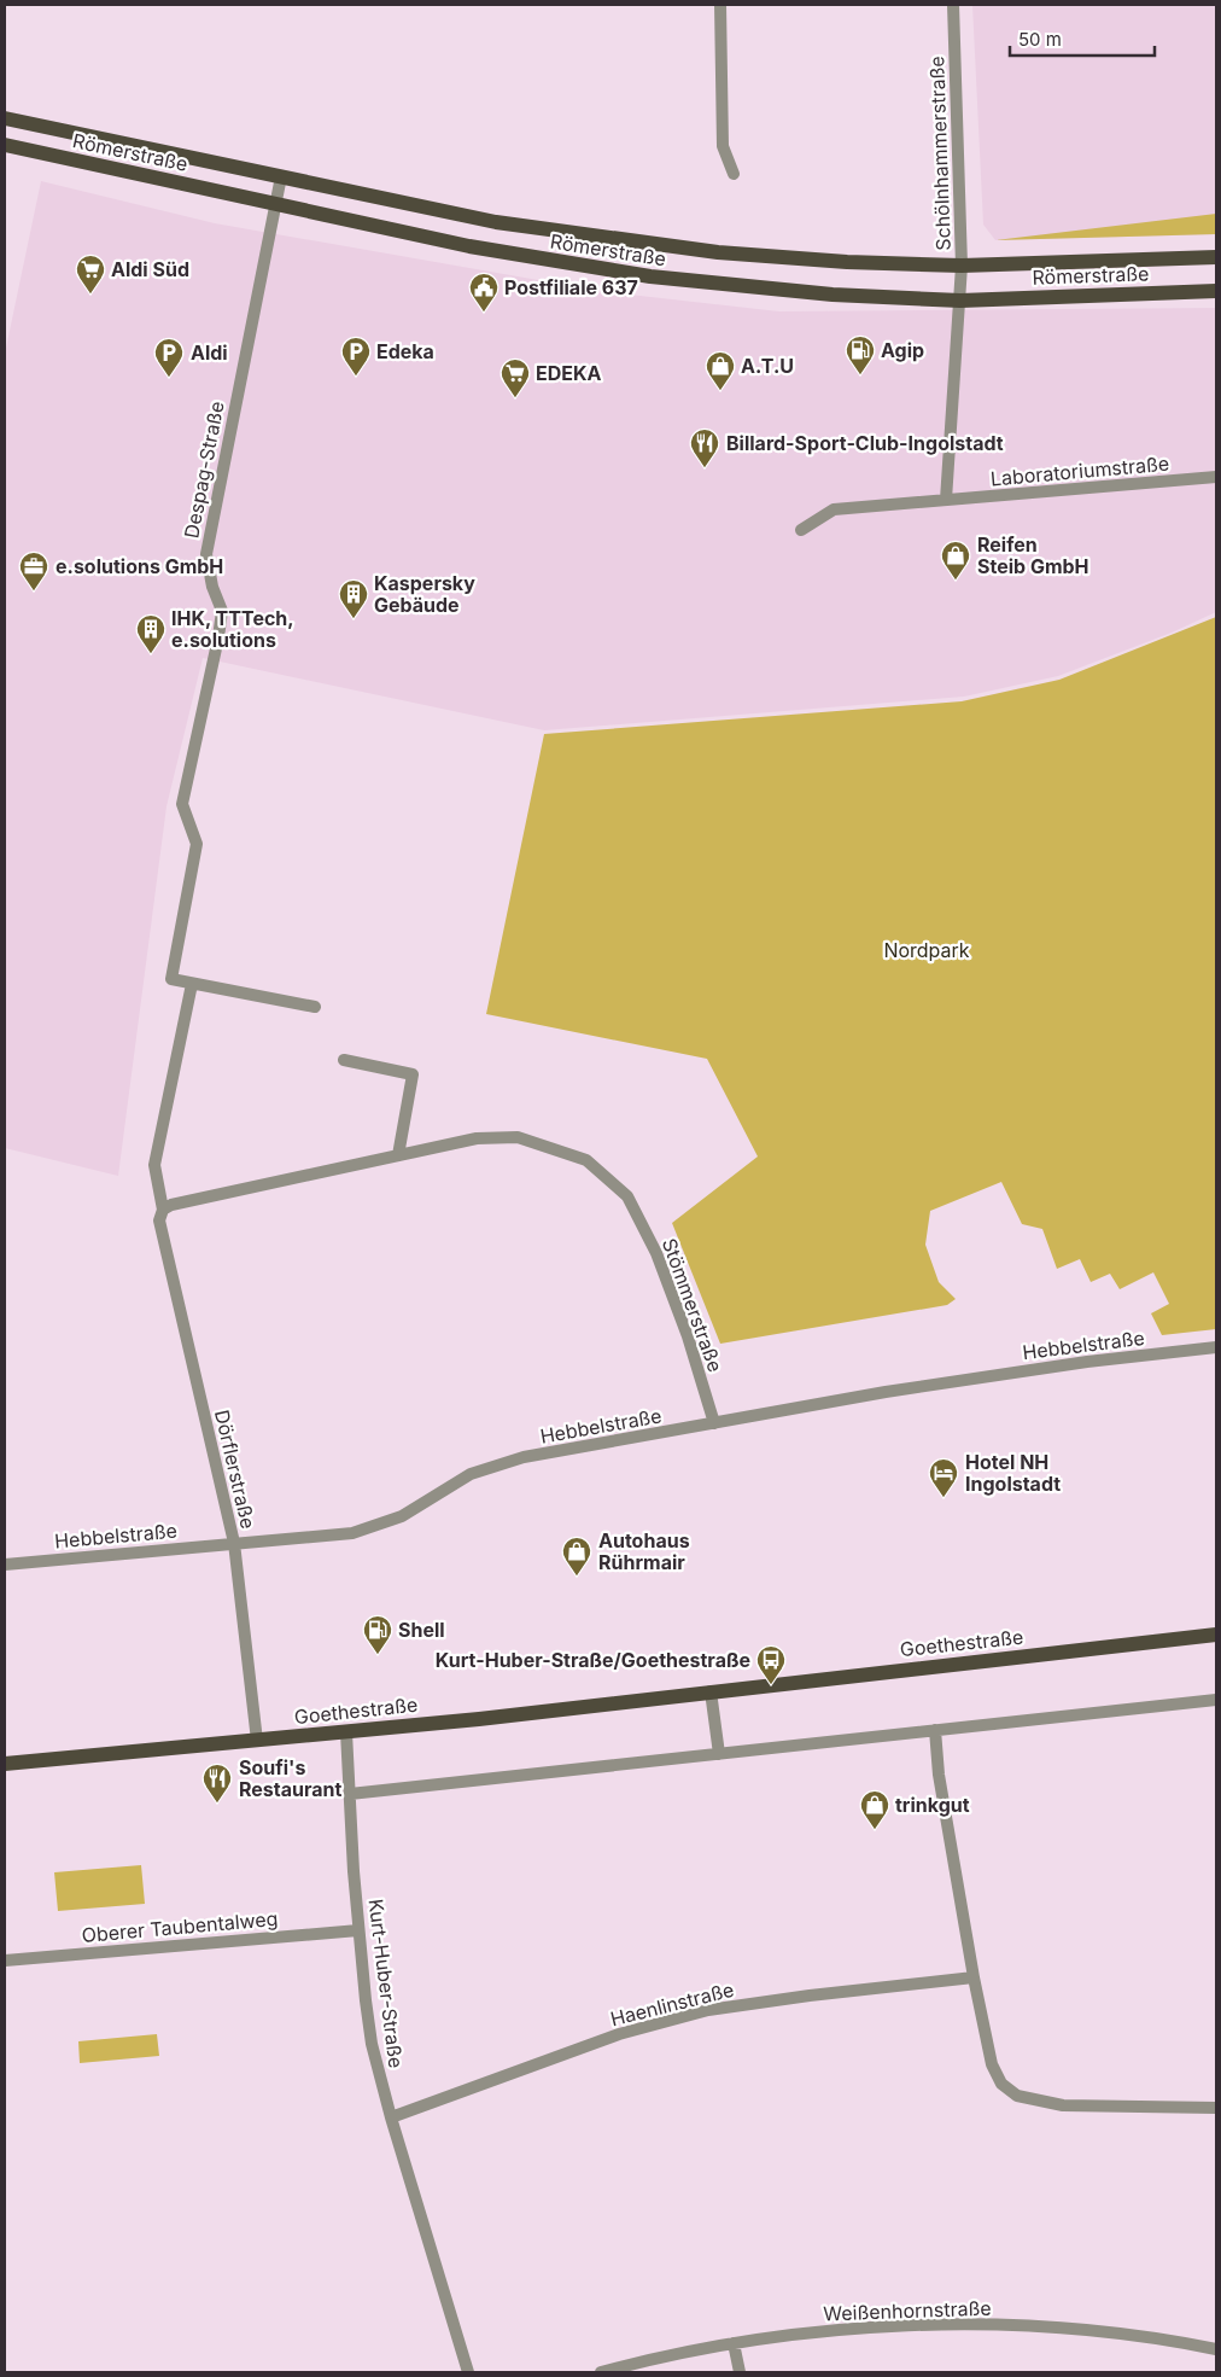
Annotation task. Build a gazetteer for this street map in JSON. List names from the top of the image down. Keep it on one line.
{"streets":{"main road":["Römerstraße","Goethestraße"],"street":["Schölnhammerstraße","Despag-Straße","Laboratoriumstraße","Stömmerstraße","Hebbelstraße","Dörflerstraße","Oberer Taubentalweg","Kurt-Huber-Straße","Haenlinstraße","Weißenhornstraße"]},"crossings":[["Römerstraße","Schölnhammerstraße"],["Römerstraße","Despag-Straße"],["Despag-Straße","Dörflerstraße"],["Stömmerstraße","Hebbelstraße"],["Stömmerstraße","Dörflerstraße"],["Hebbelstraße","Dörflerstraße"],["Dörflerstraße","Goethestraße"],["Goethestraße","Kurt-Huber-Straße"],["Oberer Taubentalweg","Kurt-Huber-Straße"],["Kurt-Huber-Straße","Haenlinstraße"]],"parks":["Nordpark"],"places":{"supermarket":["Aldi Süd","EDEKA"],"public building":["Postfiliale 637"],"fuel station":["Agip","Shell"],"parking":["Edeka","Aldi"],"shop":["A.T.U","Reifen Steib GmbH","Autohaus Rührmair","trinkgut"],"restaurant":["Billard-Sport-Club-Ingolstadt","Soufi's Restaurant"],"office":["e.solutions GmbH"],"building":["Kaspersky Gebäude","IHK, TTTech, e.solutions"],"hotel":["Hotel NH Ingolstadt"],"bus stop":["Kurt-Huber-Straße/Goethestraße"]},"scale_bar":"50 m"}
